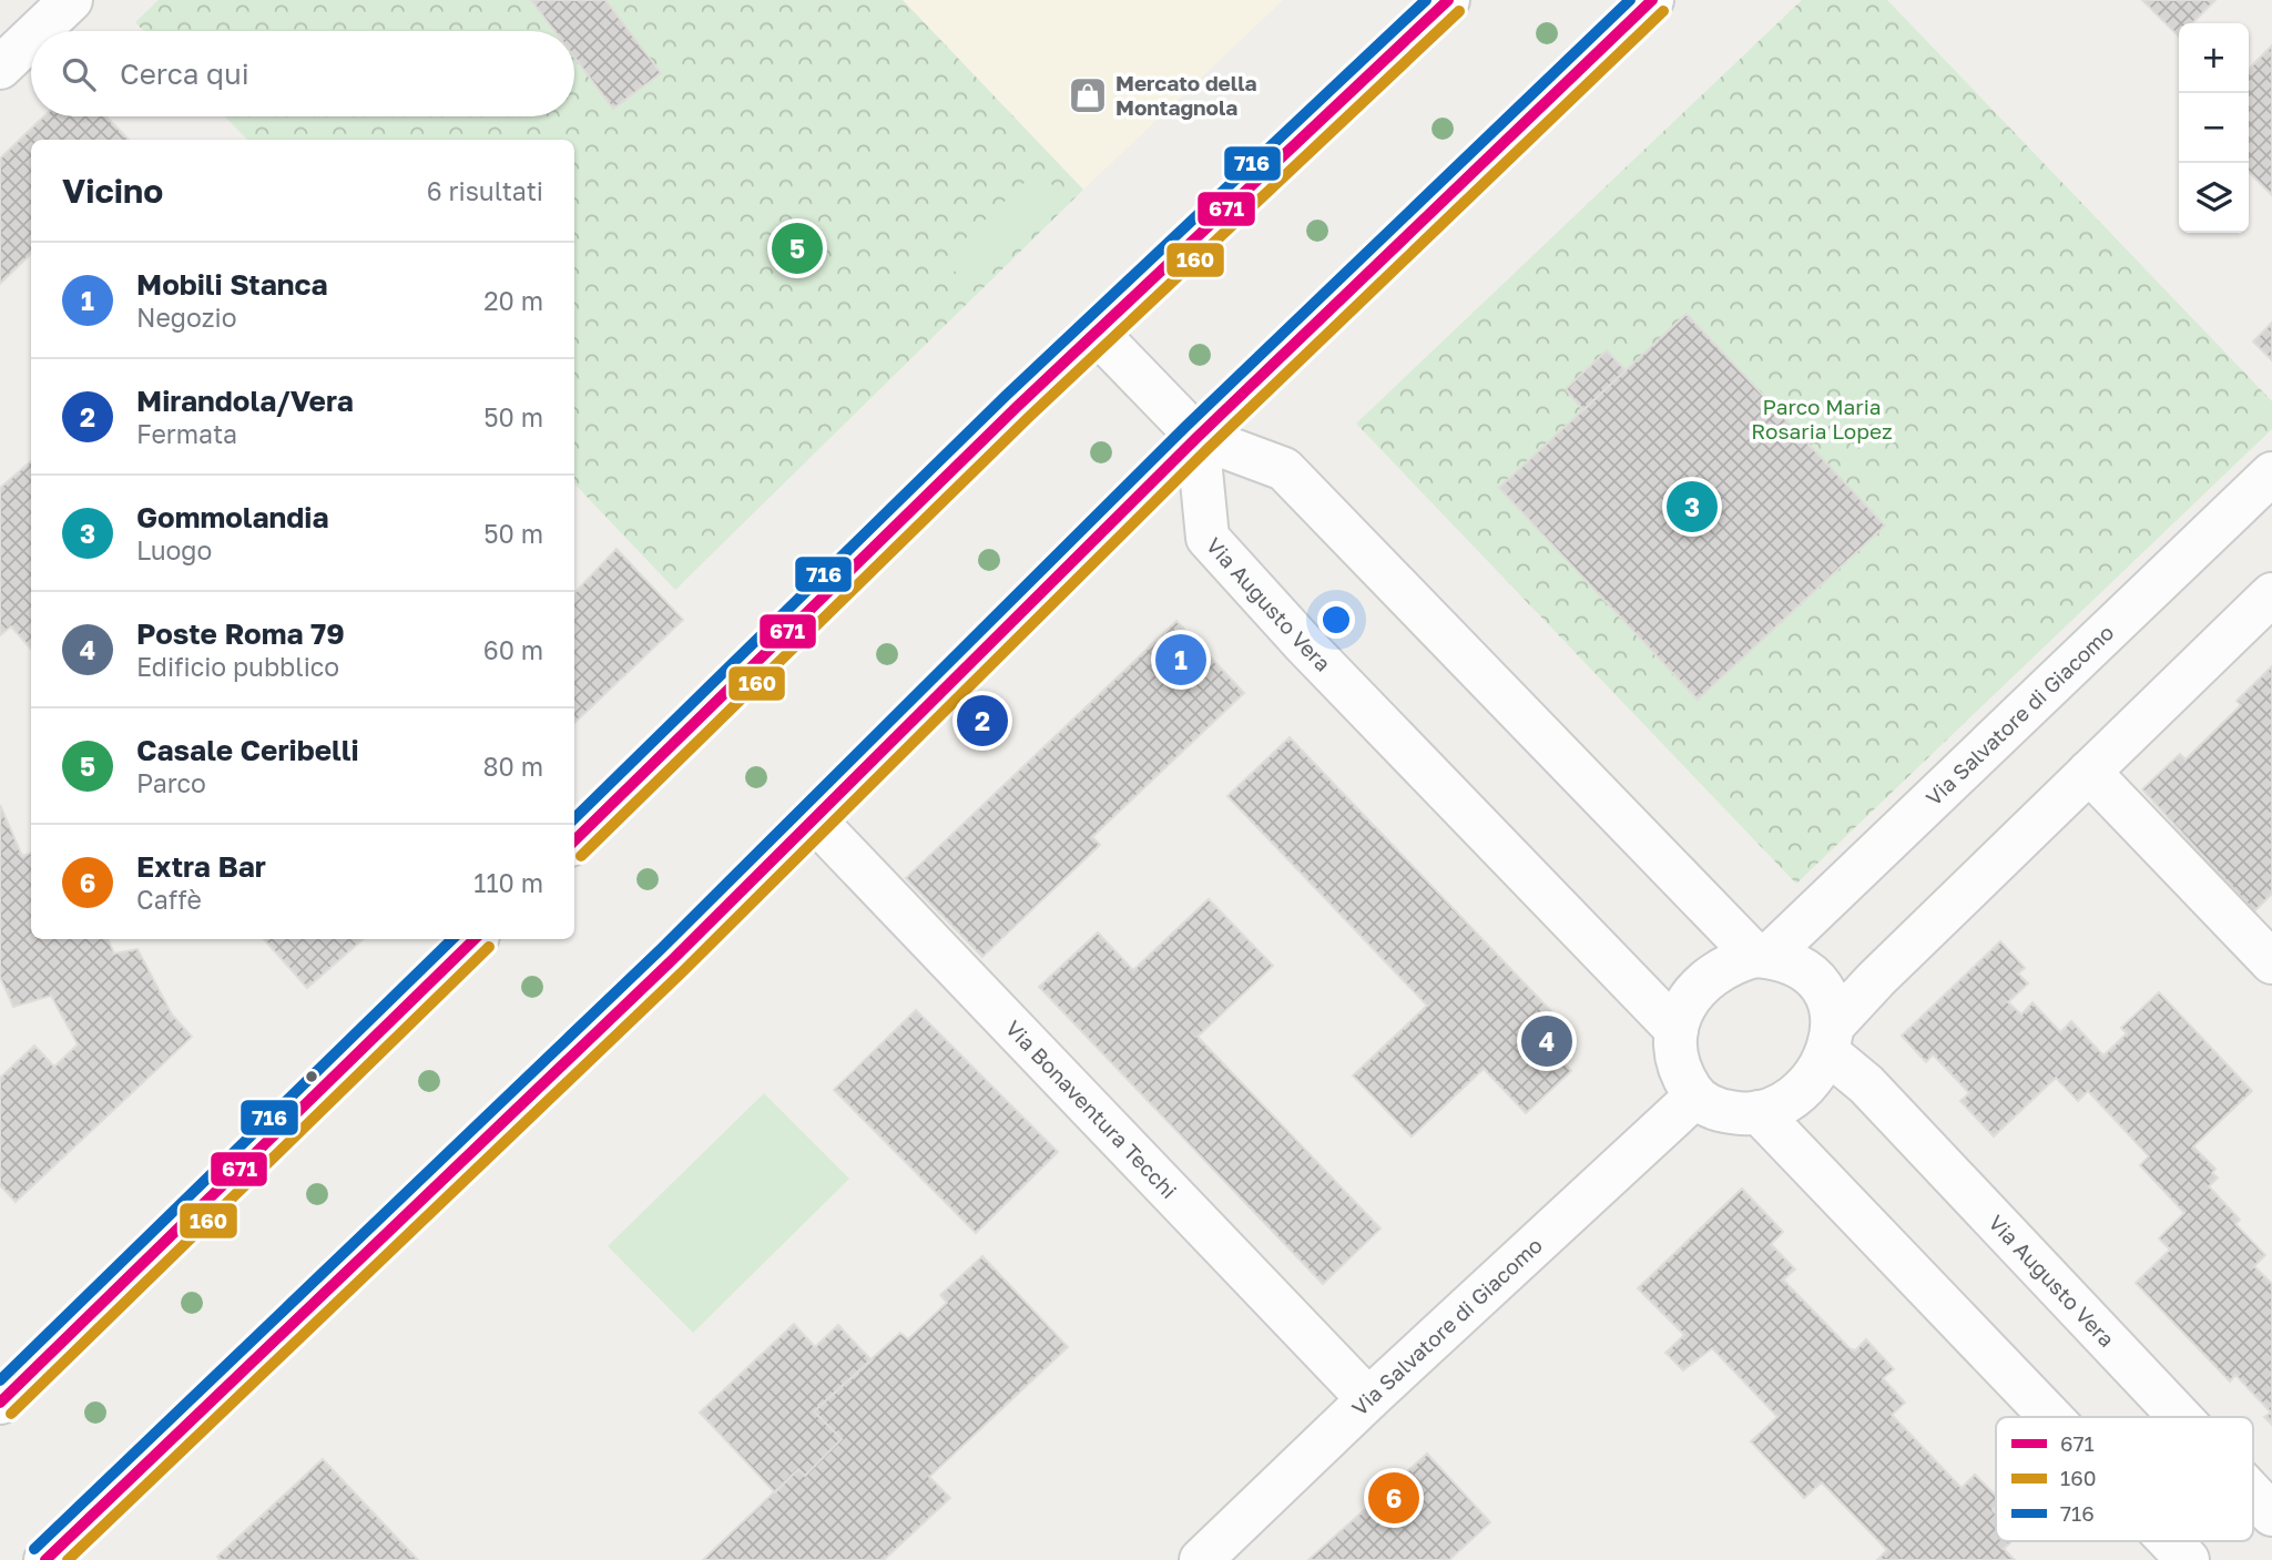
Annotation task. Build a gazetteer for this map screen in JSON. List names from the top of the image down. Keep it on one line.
{"streets":{"street":["Via Augusto Vera","Via Salvatore di Giacomo","Via Bonaventura Tecchi"]},"crossings":[["Via Augusto Vera","Via Salvatore di Giacomo"],["Via Salvatore di Giacomo","Via Bonaventura Tecchi"]],"parks":["Parco Maria Rosaria Lopez"],"places":{"shop":["Mercato della Montagnola"]},"lines":["transit line 671","transit line 716","transit line 160"],"legend":["671","160","716"],"page":{"map_buttons":["+","−"],"search":"Cerca qui","heading":["Vicino","6 risultati"],"pins":["5","3","1","2","4","6"],"list":[{"mark":"1","name":"Mobili Stanca","note":"Negozio","value":"20 m"},{"mark":"2","name":"Mirandola/Vera","note":"Fermata","value":"50 m"},{"mark":"3","name":"Gommolandia","note":"Luogo","value":"50 m"},{"mark":"4","name":"Poste Roma 79","note":"Edificio pubblico","value":"60 m"},{"mark":"5","name":"Casale Ceribelli","note":"Parco","value":"80 m"},{"mark":"6","name":"Extra Bar","note":"Caffè","value":"110 m"}]}}
